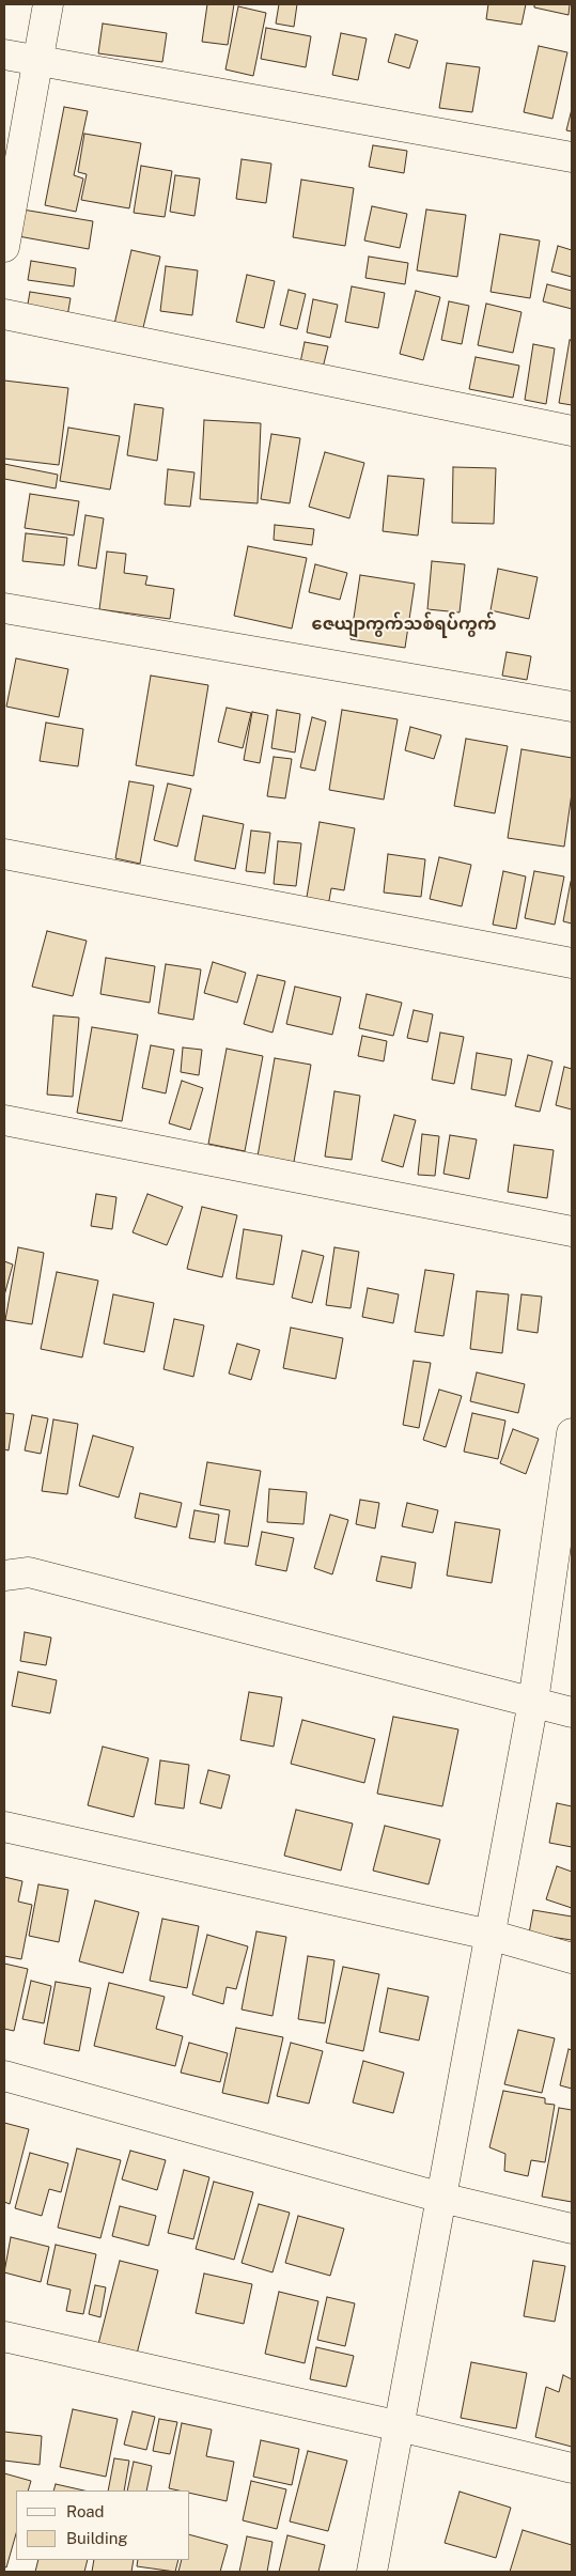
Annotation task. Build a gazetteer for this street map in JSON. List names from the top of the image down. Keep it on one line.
{"districts":["ဇေယျာကွက်သစ်ရပ်ကွက်"],"legend":["Road","Building"]}
